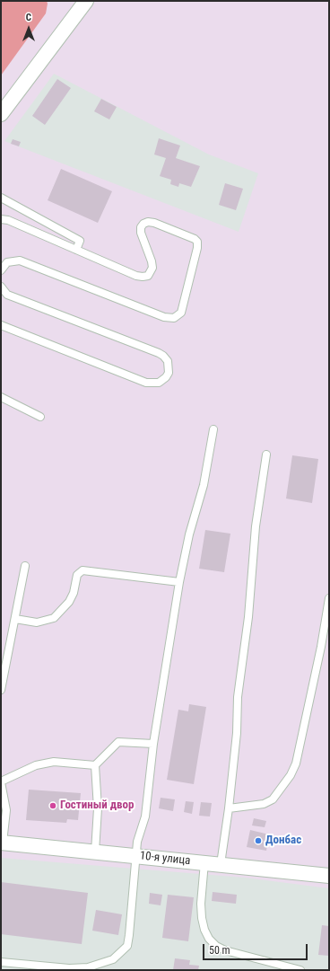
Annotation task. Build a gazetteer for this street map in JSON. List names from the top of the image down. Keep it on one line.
{"streets":{"street":["10-я улица"]},"places":["Гостиный двор","Донбас"],"scale_bar":"50 m","north":"top"}
